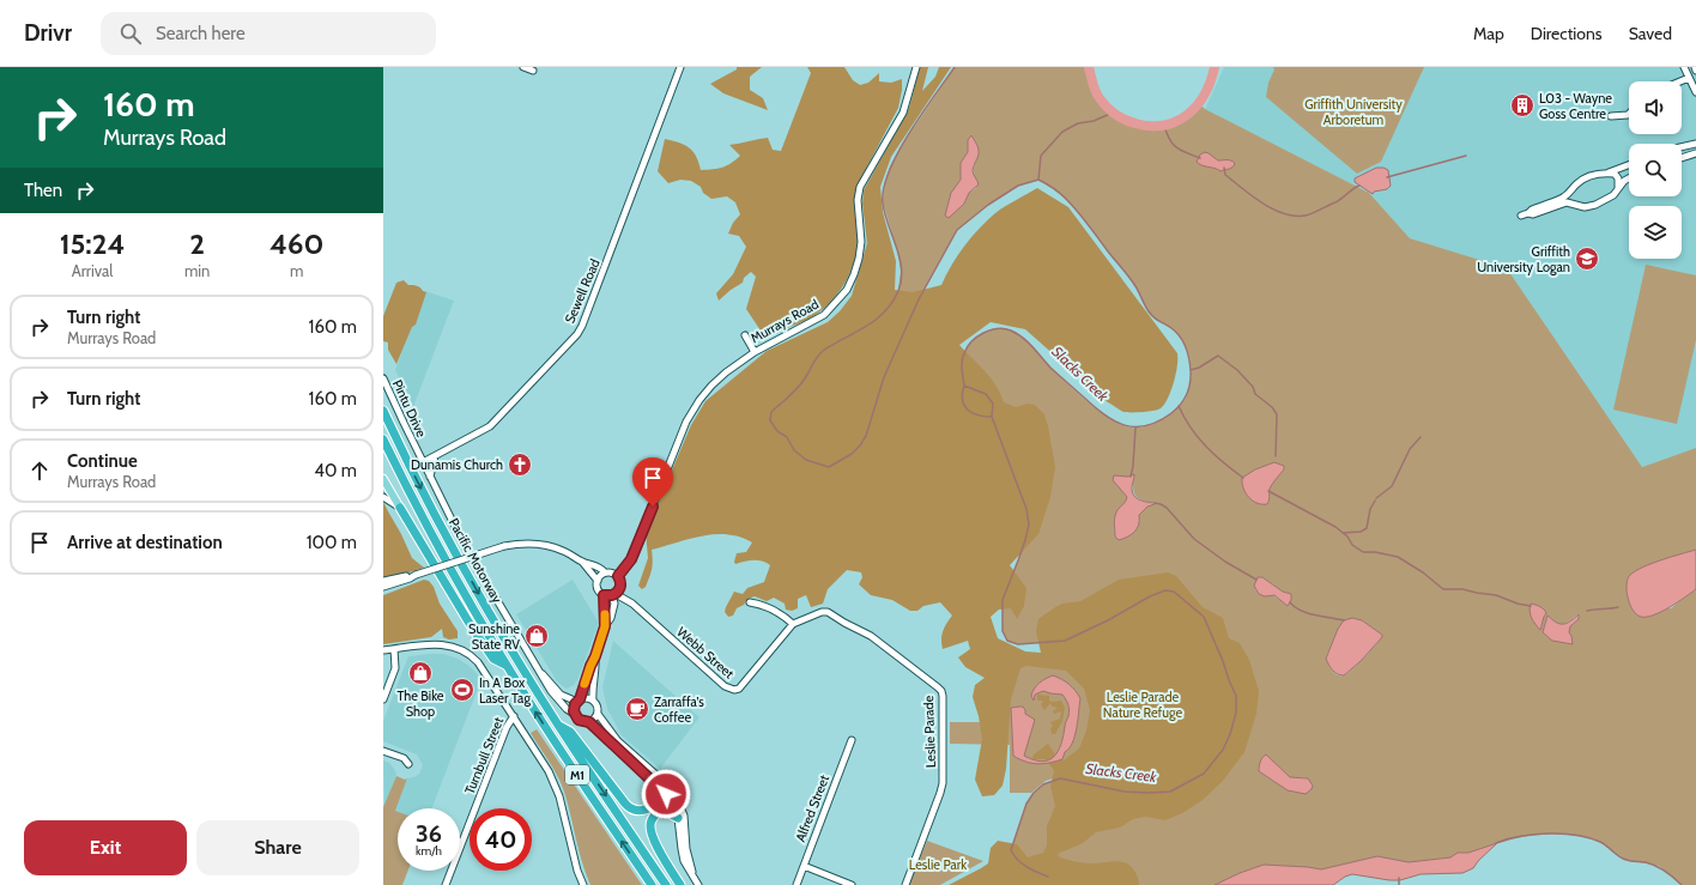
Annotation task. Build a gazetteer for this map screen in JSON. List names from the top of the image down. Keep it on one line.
{"streets":{"highway":["Pacific Motorway","M1"],"street":["Sewell Road","Murrays Road","Pintu Drive","Webb Street","Leslie Parade","Turnbull Street","Alfred Street"]},"crossings":[["Sewell Road","Pintu Drive"],["Murrays Road","Webb Street"],["Webb Street","Leslie Parade"]],"water":["Slacks Creek"],"parks":["Griffith University Arboretum","Leslie Parade Nature Refuge","Leslie Park"],"places":{"building":["L03 - Wayne Goss Centre"],"school or university":["Griffith University Logan"],"church":["Dunamis Church"],"shop":["Sunshine State RV","The Bike Shop"],"sports":["In A Box Laser Tag"],"cafe":["Zarraffa's Coffee"]},"page":{"header":"Drivr","search":"Search here","nav":["Map","Directions","Saved"],"turn":["160 m","Murrays Road"],"then":"Then","eta":["15:24","Arrival","2","min","460","m"],"list":[{"name":"Turn right","note":"Murrays Road","value":"160 m"},{"name":"Turn right","value":"160 m"},{"name":"Continue","note":"Murrays Road","value":"40 m"},{"name":"Arrive at destination","value":"100 m"}],"speed":"36 km/h","limit":"40","buttons":["Exit","Share"]}}
